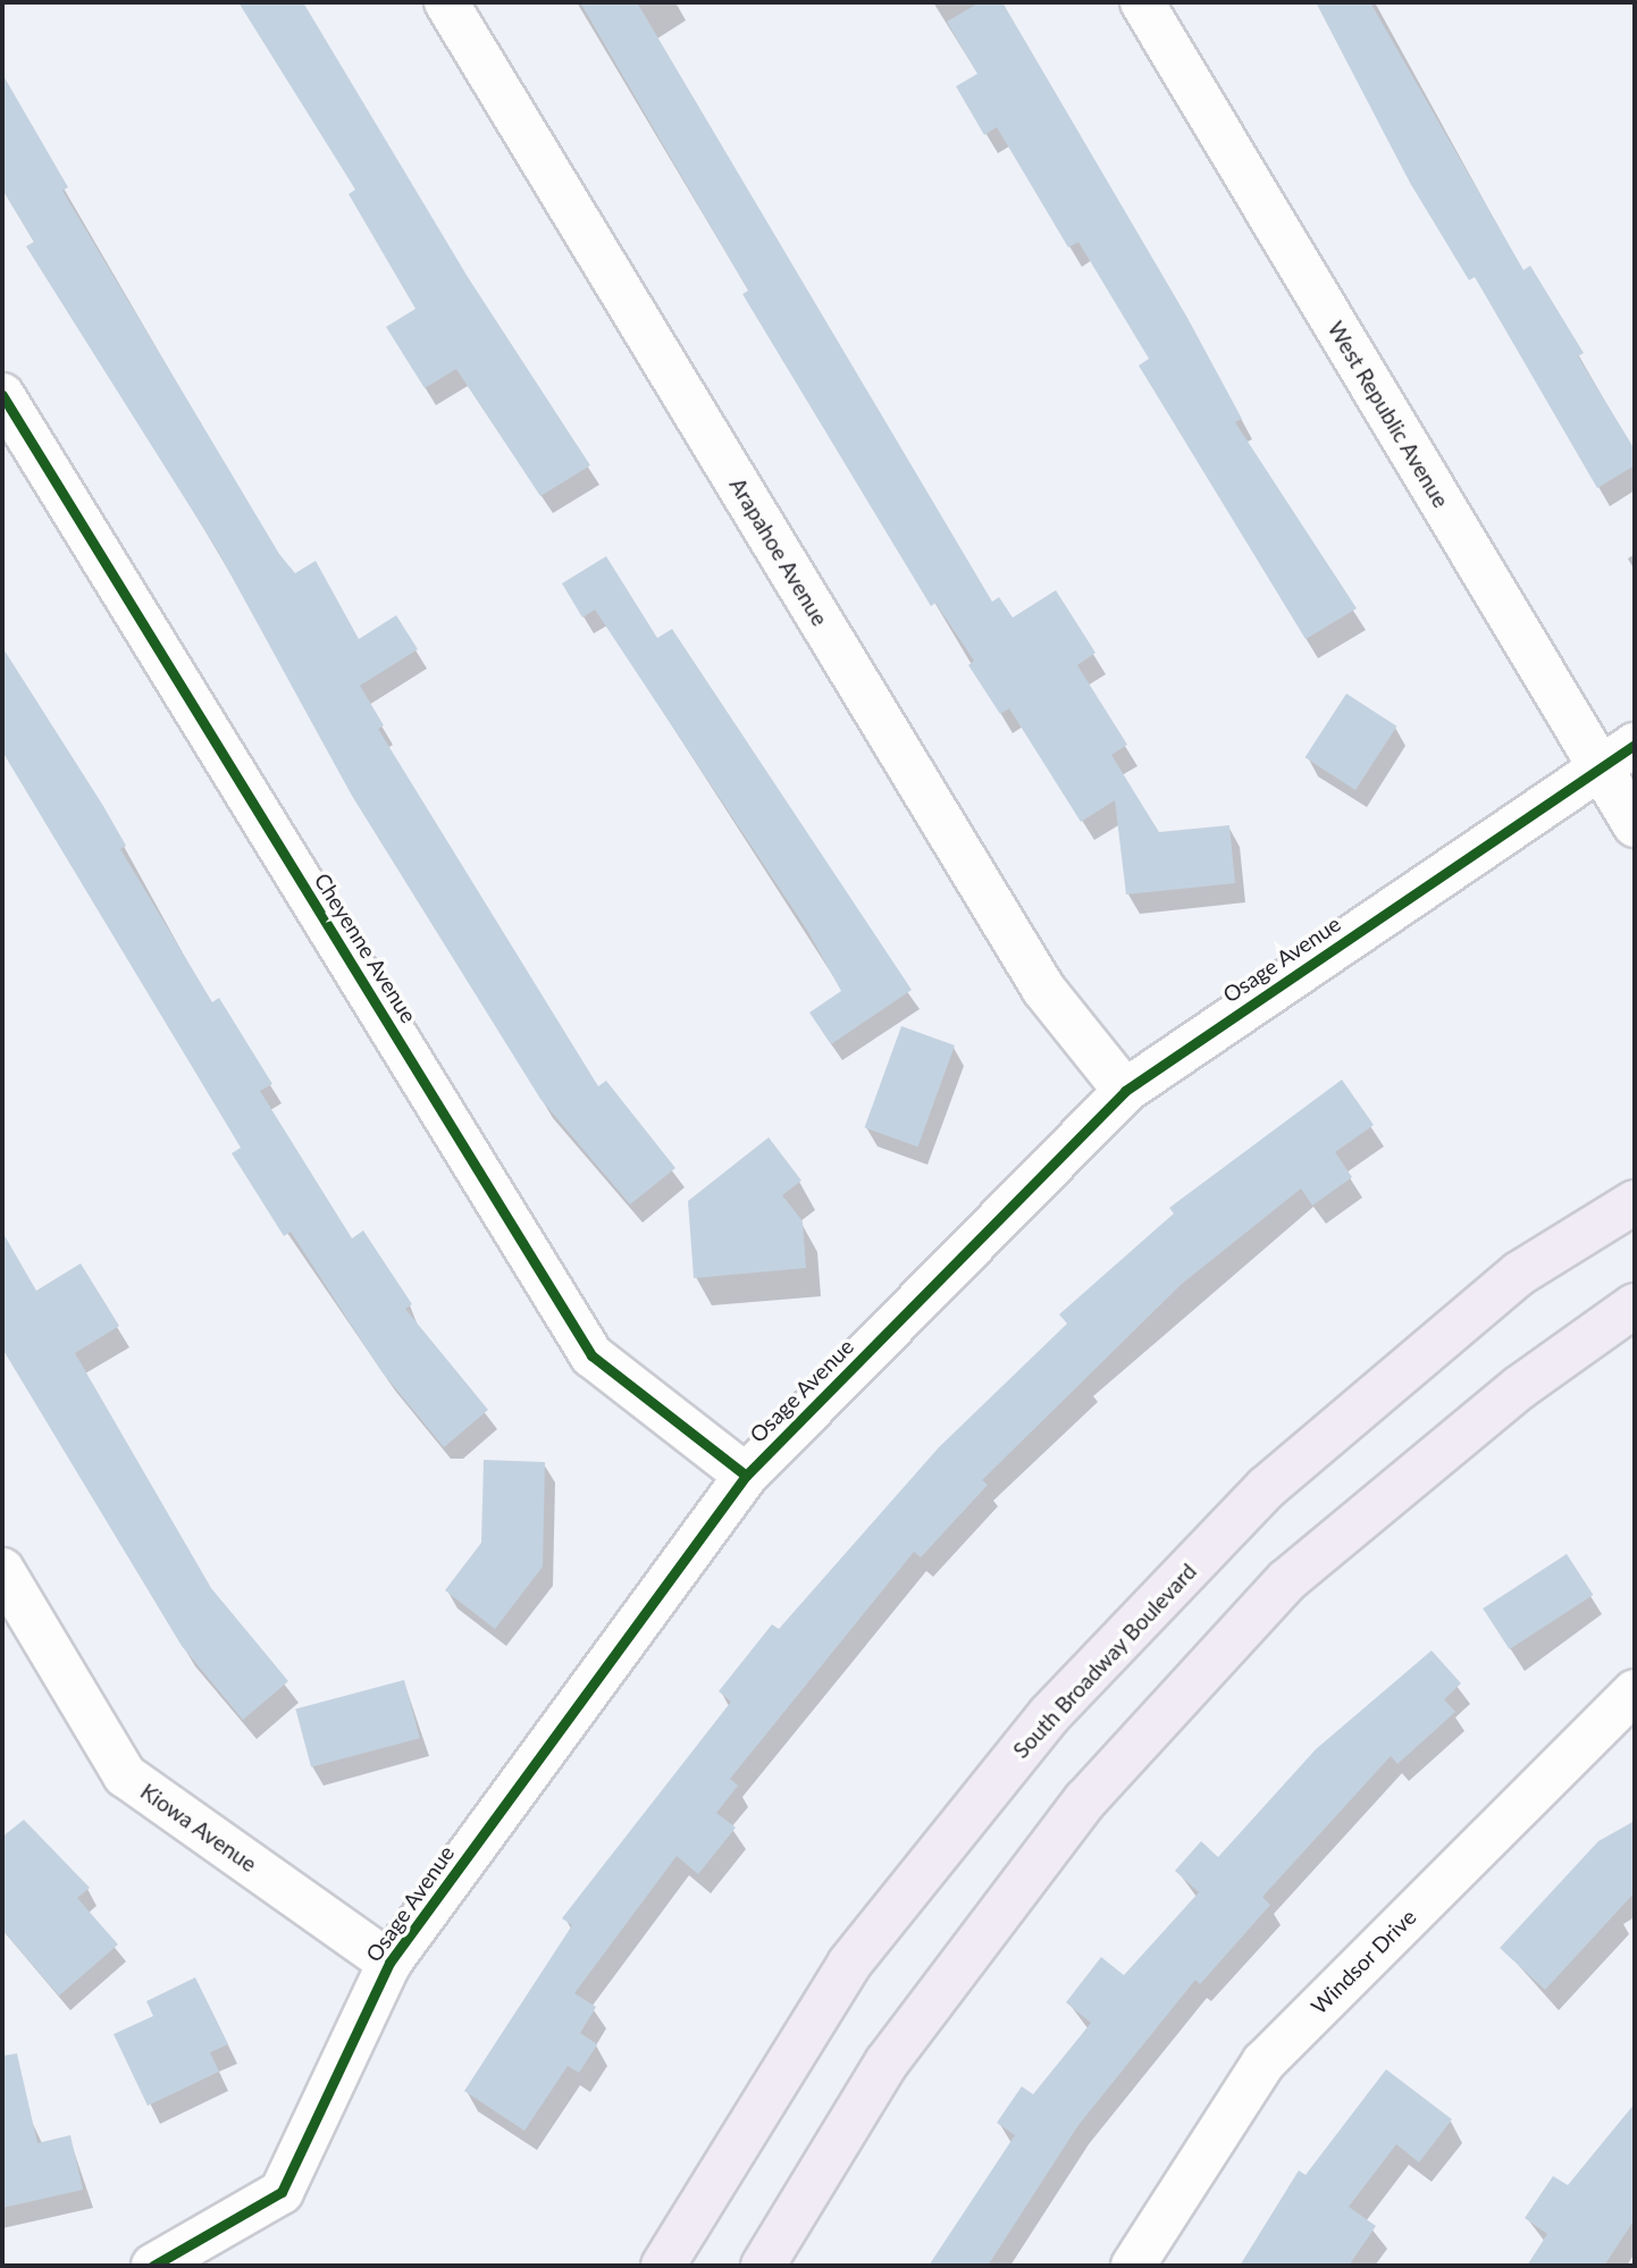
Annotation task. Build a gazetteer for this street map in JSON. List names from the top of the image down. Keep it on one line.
{"streets":{"main road":["South Broadway Boulevard"],"street":["West Republic Avenue","Arapahoe Avenue","Cheyenne Avenue","Osage Avenue","Kiowa Avenue","Windsor Drive"]},"crossings":[["West Republic Avenue","Osage Avenue"],["Arapahoe Avenue","Osage Avenue"],["Cheyenne Avenue","Osage Avenue"],["Osage Avenue","Kiowa Avenue"]]}
